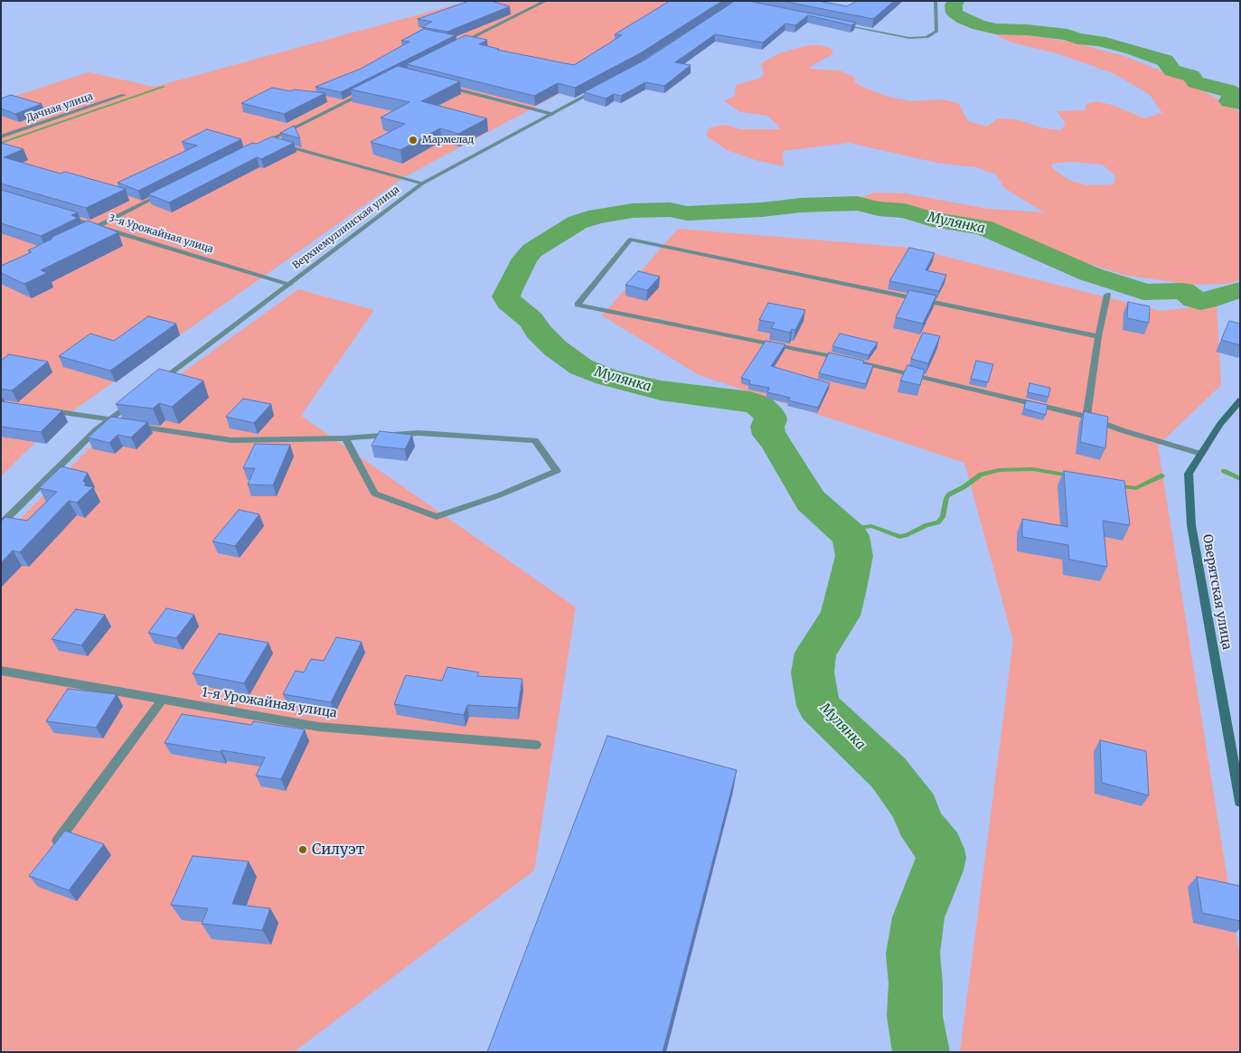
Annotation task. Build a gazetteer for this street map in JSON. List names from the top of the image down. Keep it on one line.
{"streets":{"main road":["Оверятская улица"],"street":["Дачная улица","Верхнемуллинская улица","3-я Урожайная улица","1-я Урожайная улица"]},"crossings":[["Верхнемуллинская улица","3-я Урожайная улица"]],"water":["Мулянка"],"places":["Мармелад","Силуэт"]}
